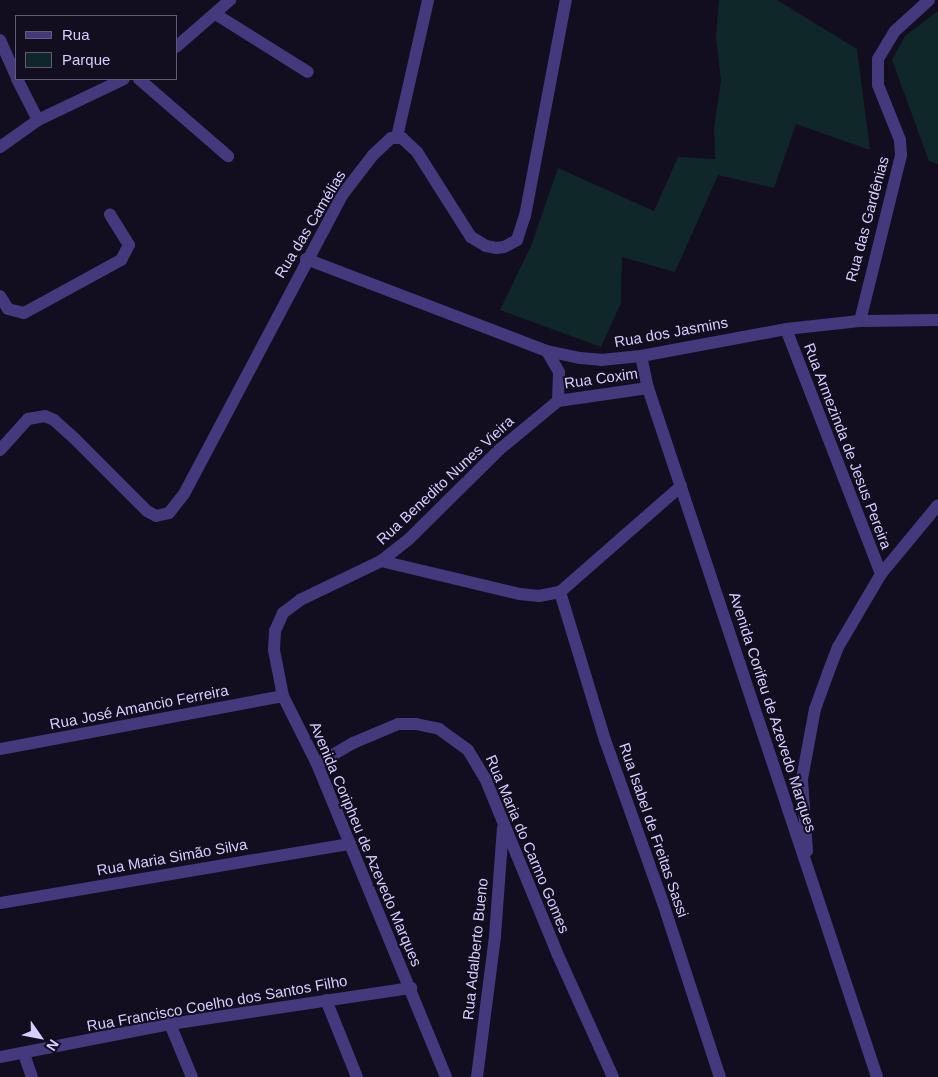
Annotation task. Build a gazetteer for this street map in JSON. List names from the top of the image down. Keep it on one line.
{"streets":{"street":["Rua das Gardênias","Rua das Camélias","Rua dos Jasmins","Rua Coxim","Rua Armezinda de Jesus Pereira","Rua Benedito Nunes Vieira","Rua José Amancio Ferreira","Avenida Corifeu de Azevedo Marques","Rua Isabel de Freitas Sassi","Avenida Coripheu de Azevedo Marques","Rua Maria do Carmo Gomes","Rua Maria Simão Silva","Rua Adalberto Bueno","Rua Francisco Coelho dos Santos Filho"]},"crossings":[["Rua das Gardênias","Rua dos Jasmins"],["Rua das Camélias","Rua dos Jasmins"],["Rua dos Jasmins","Rua Armezinda de Jesus Pereira"],["Rua dos Jasmins","Avenida Corifeu de Azevedo Marques"],["Rua Coxim","Rua Benedito Nunes Vieira"],["Rua Coxim","Avenida Corifeu de Azevedo Marques"],["Rua Benedito Nunes Vieira","Avenida Coripheu de Azevedo Marques"],["Rua José Amancio Ferreira","Avenida Coripheu de Azevedo Marques"],["Avenida Coripheu de Azevedo Marques","Rua Maria do Carmo Gomes"],["Avenida Coripheu de Azevedo Marques","Rua Maria Simão Silva"],["Avenida Coripheu de Azevedo Marques","Rua Francisco Coelho dos Santos Filho"],["Rua Maria do Carmo Gomes","Rua Adalberto Bueno"]],"legend":["Rua","Parque"],"north":"bottom right"}
